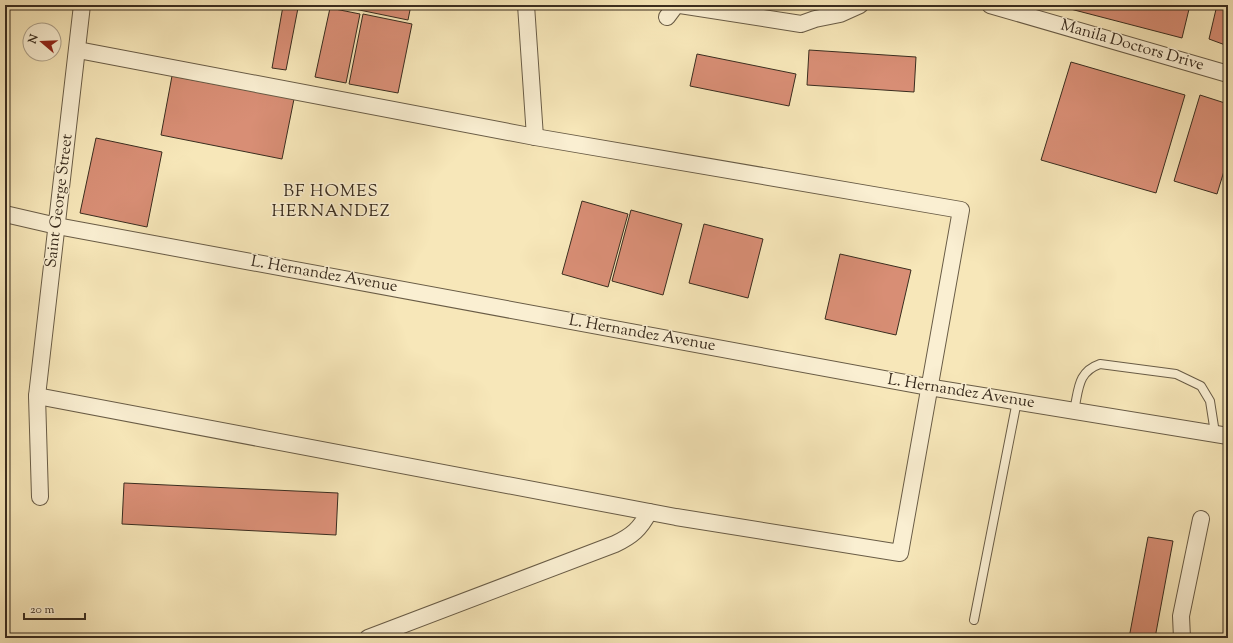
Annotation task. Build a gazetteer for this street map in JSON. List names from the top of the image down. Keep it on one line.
{"streets":{"street":["Manila Doctors Drive","Saint George Street","L. Hernandez Avenue"]},"crossings":[["Saint George Street","L. Hernandez Avenue"]],"districts":["BF HOMES HERNANDEZ"],"scale_bar":"20 m","north":"left"}
